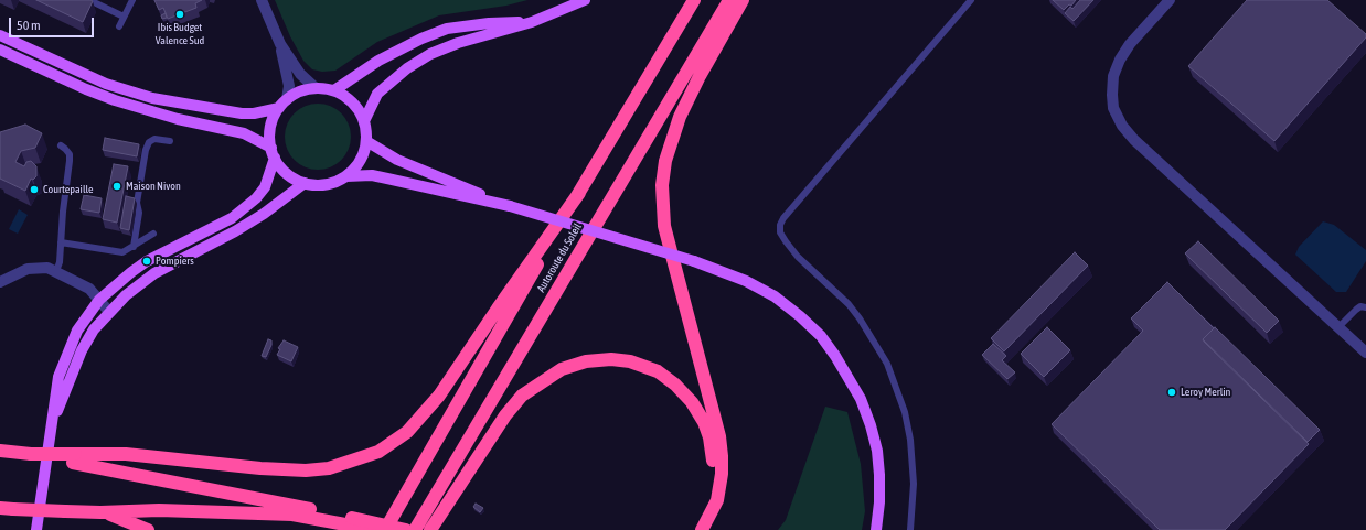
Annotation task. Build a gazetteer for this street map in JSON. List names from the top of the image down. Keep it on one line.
{"streets":{"highway":["Autoroute du Soleil"]},"places":["Ibis Budget Valence Sud","Maison Nivon","Courtepaille","Pompiers","Leroy Merlin"],"scale_bar":"50 m"}
